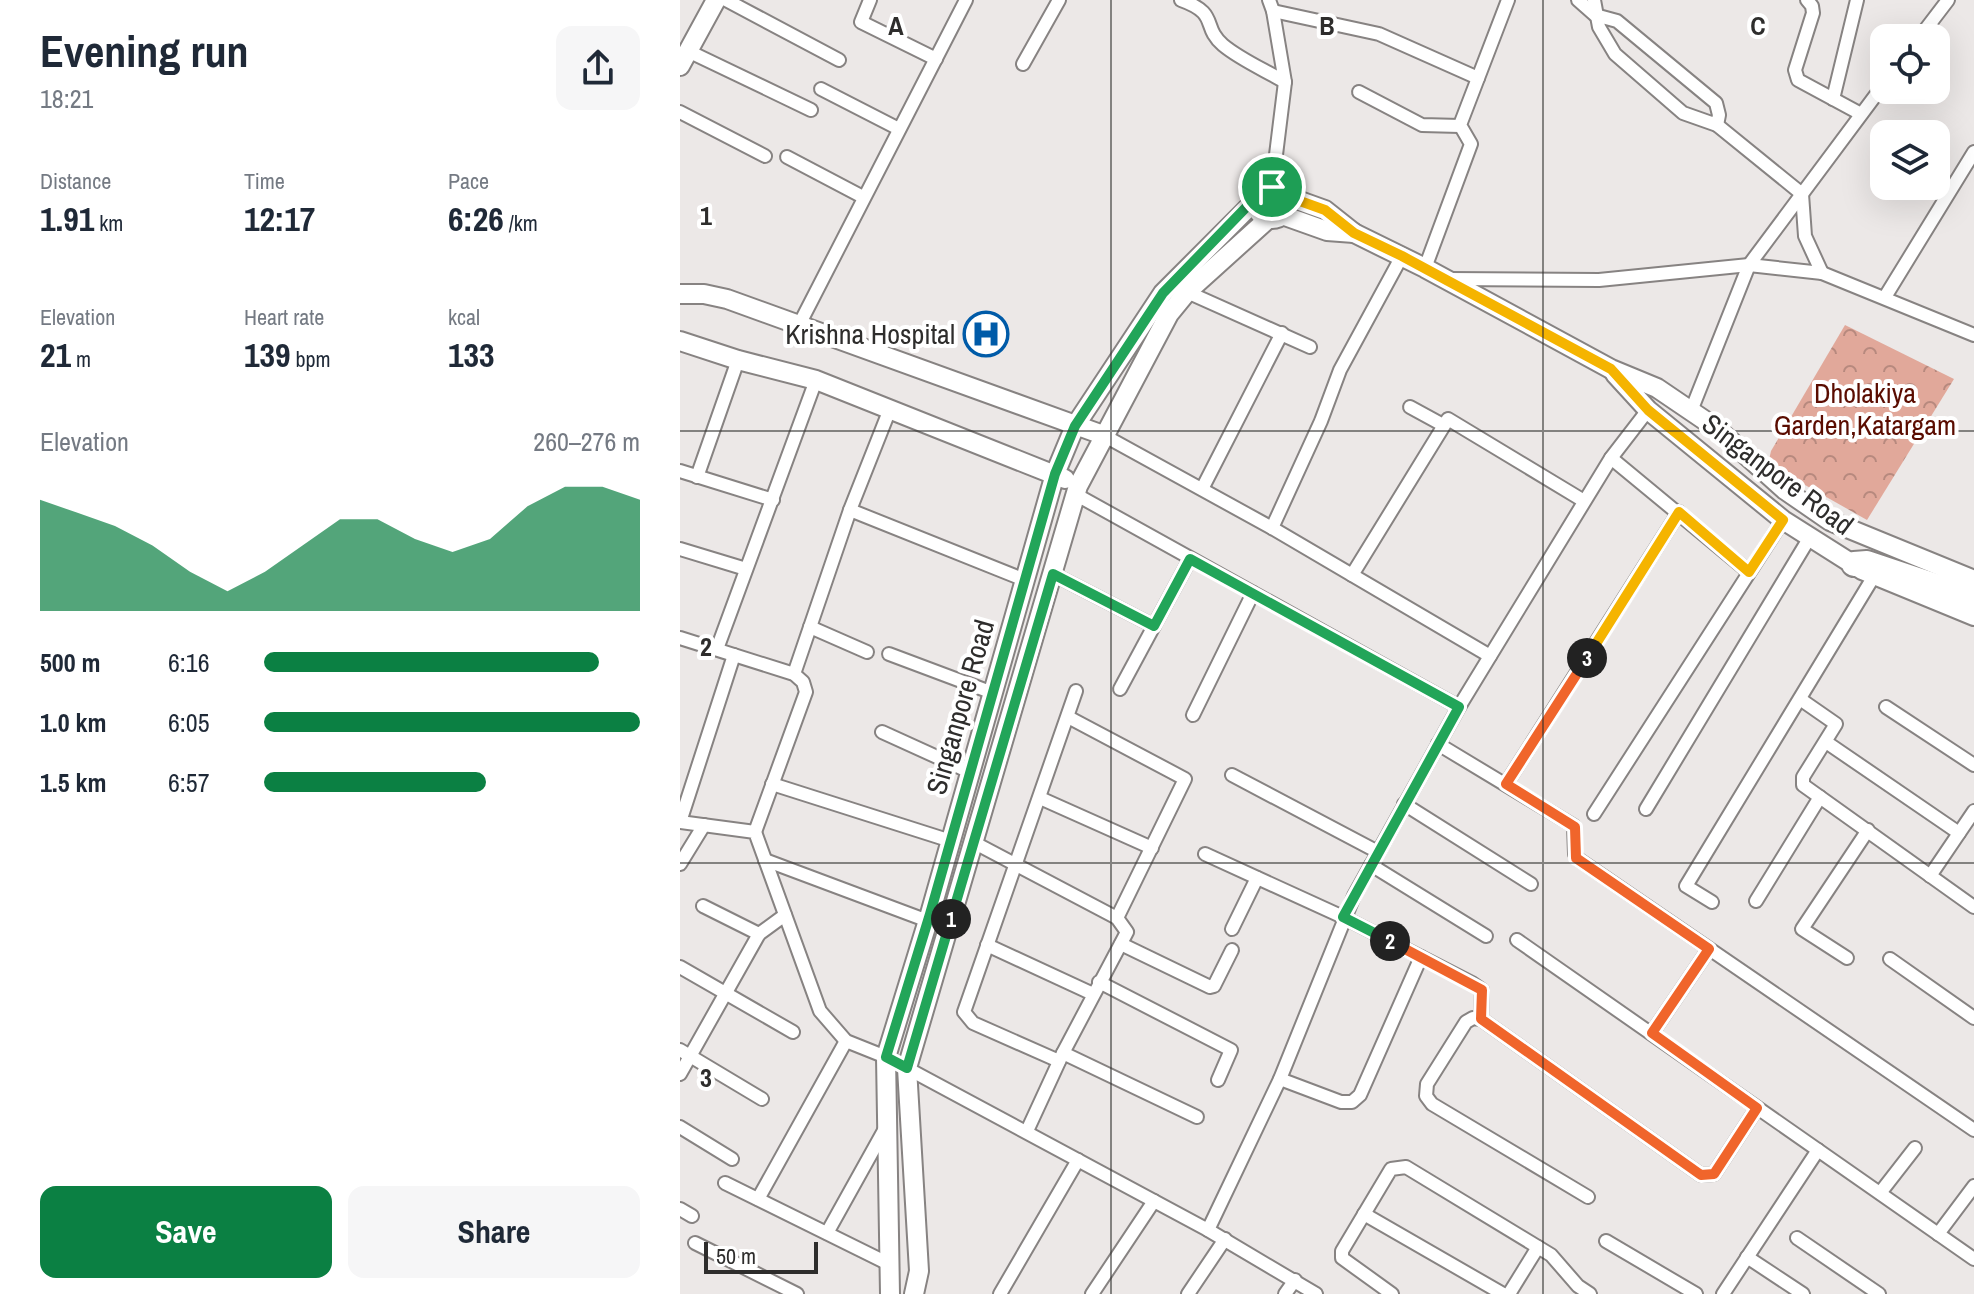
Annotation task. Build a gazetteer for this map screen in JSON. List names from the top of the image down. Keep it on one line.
{"streets":{"main road":["Singanpore Road"]},"parks":["Dholakiya Garden,Katargam"],"places":{"hospital":["Krishna Hospital"]},"scale_bar":"50 m","page":{"heading":["Evening run","18:21"],"stats":[["Distance","1.91 km"],["Time","12:17"],["Pace","6:26 /km"],["Elevation","21 m"],["Heart rate","139 bpm"],["kcal","133"]],"chart":["Elevation","260–276 m"],"list":[{"name":"500 m","note":"6:16"},{"name":"1.0 km","note":"6:05"},{"name":"1.5 km","note":"6:57"}],"pins":["3","1","2"],"buttons":["Save","Share"],"scale":"50 m"},"grid":{"columns":["A","B","C"],"rows":["1","2","3"]}}
